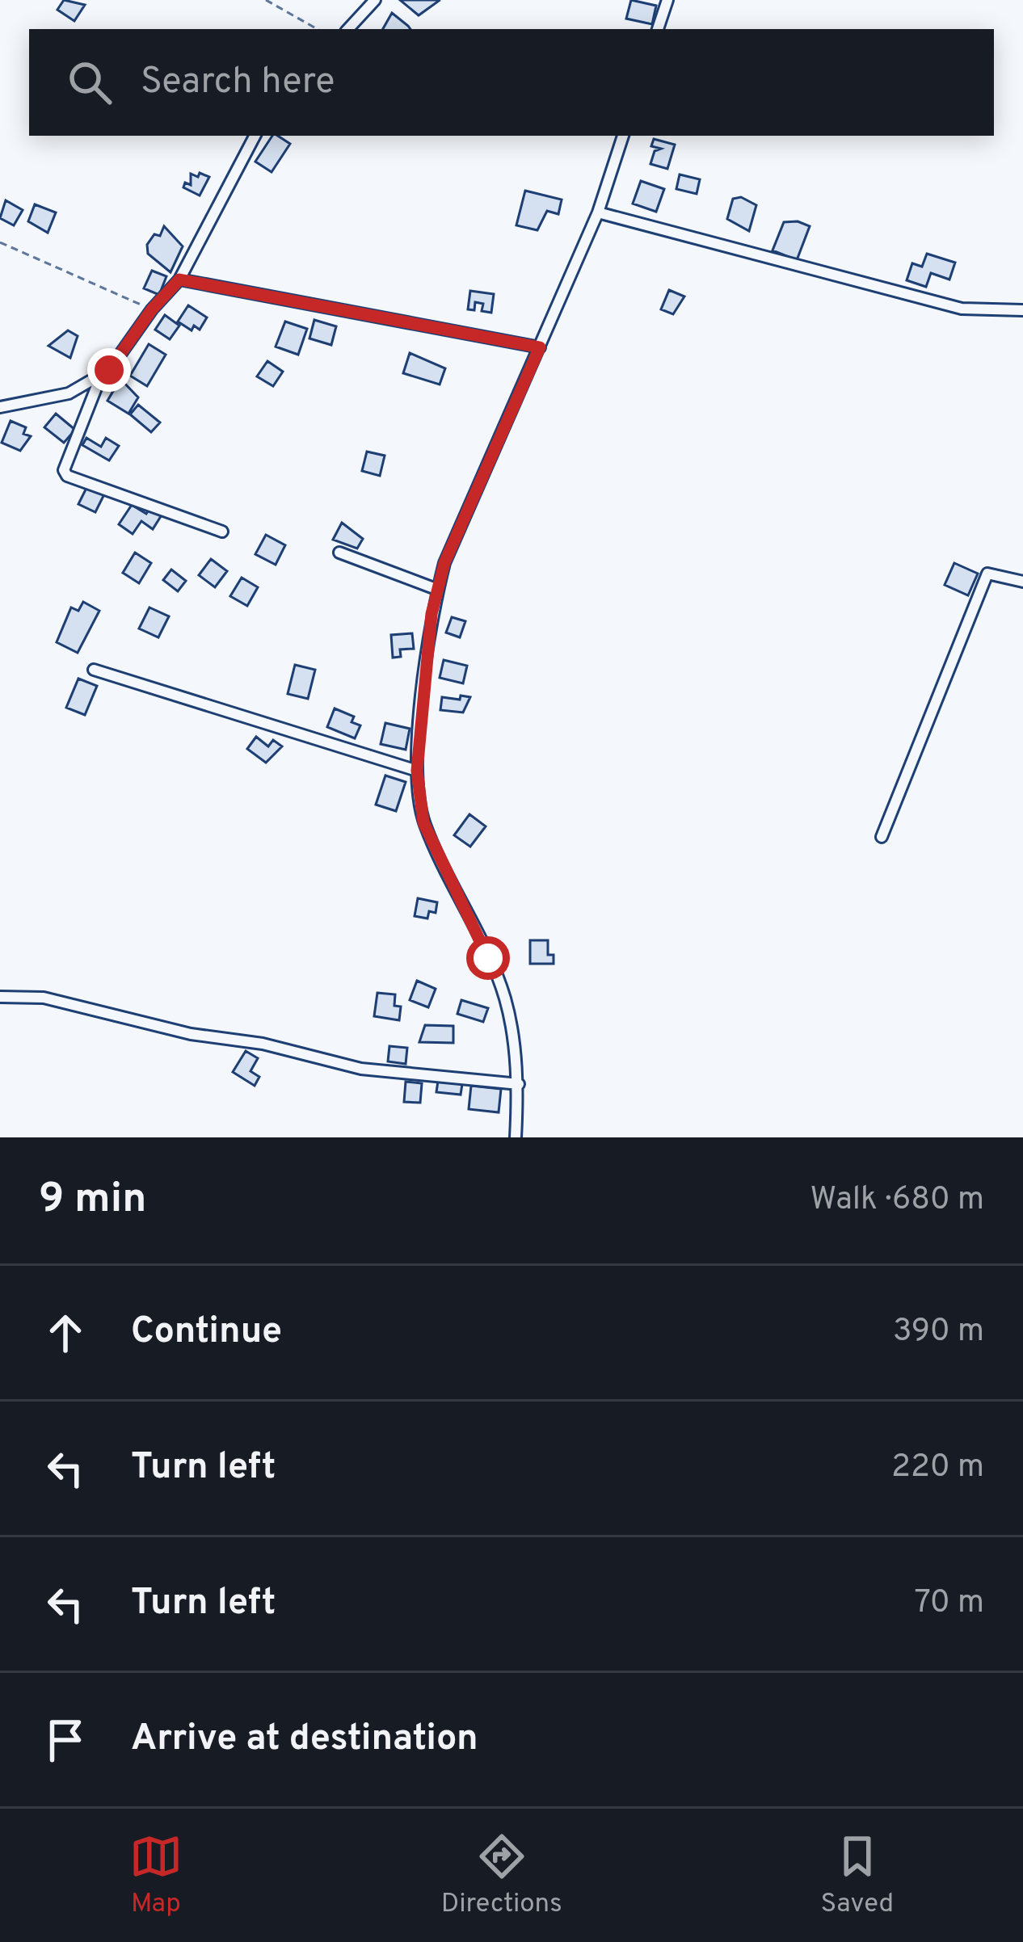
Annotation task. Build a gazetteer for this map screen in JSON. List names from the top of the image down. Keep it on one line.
{"page":{"search":"Search here","heading":["9 min","Walk · 680 m"],"list":[["Continue","390 m"],["Turn left","220 m"],["Turn left","70 m"],"Arrive at destination"],"nav":["Map","Directions","Saved"]}}
